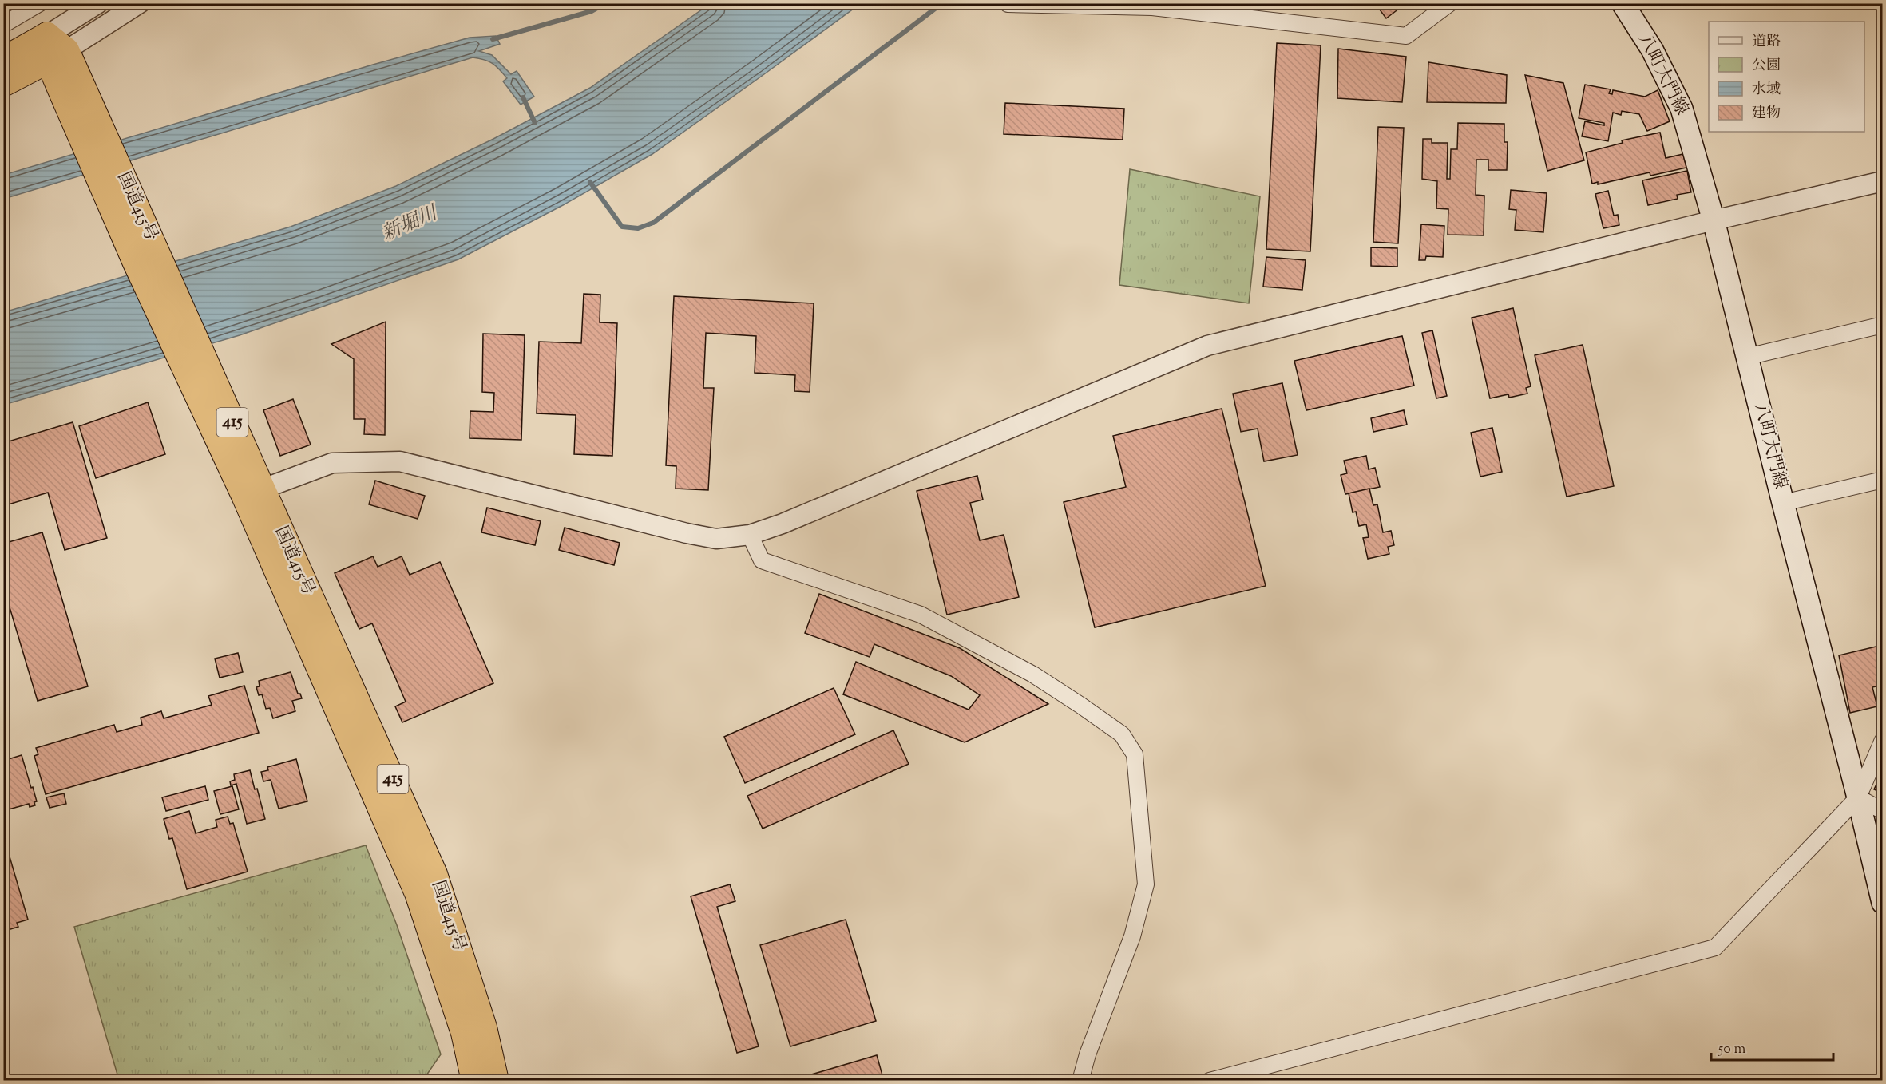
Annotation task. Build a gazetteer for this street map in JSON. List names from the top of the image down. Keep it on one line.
{"streets":{"highway":["国道415号","415"],"main road":["八町大門線"]},"water":["新堀川"],"legend":["道路","公園","水域","建物"],"scale_bar":"50 m"}
